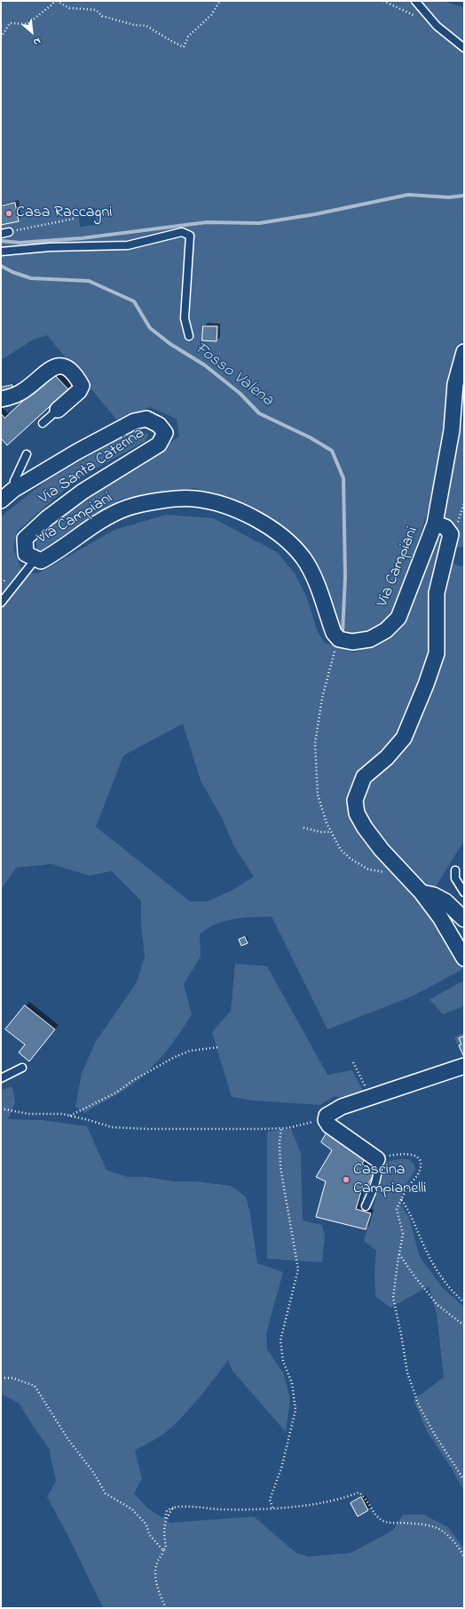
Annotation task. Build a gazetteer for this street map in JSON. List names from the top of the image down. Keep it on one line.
{"streets":{"street":["Via Santa Caterina","Via Campiani"]},"crossings":[["Via Santa Caterina","Via Campiani"]],"water":["Fosso Valena"],"places":["Casa Raccagni","Cascina Campianelli"],"north":"bottom right"}
